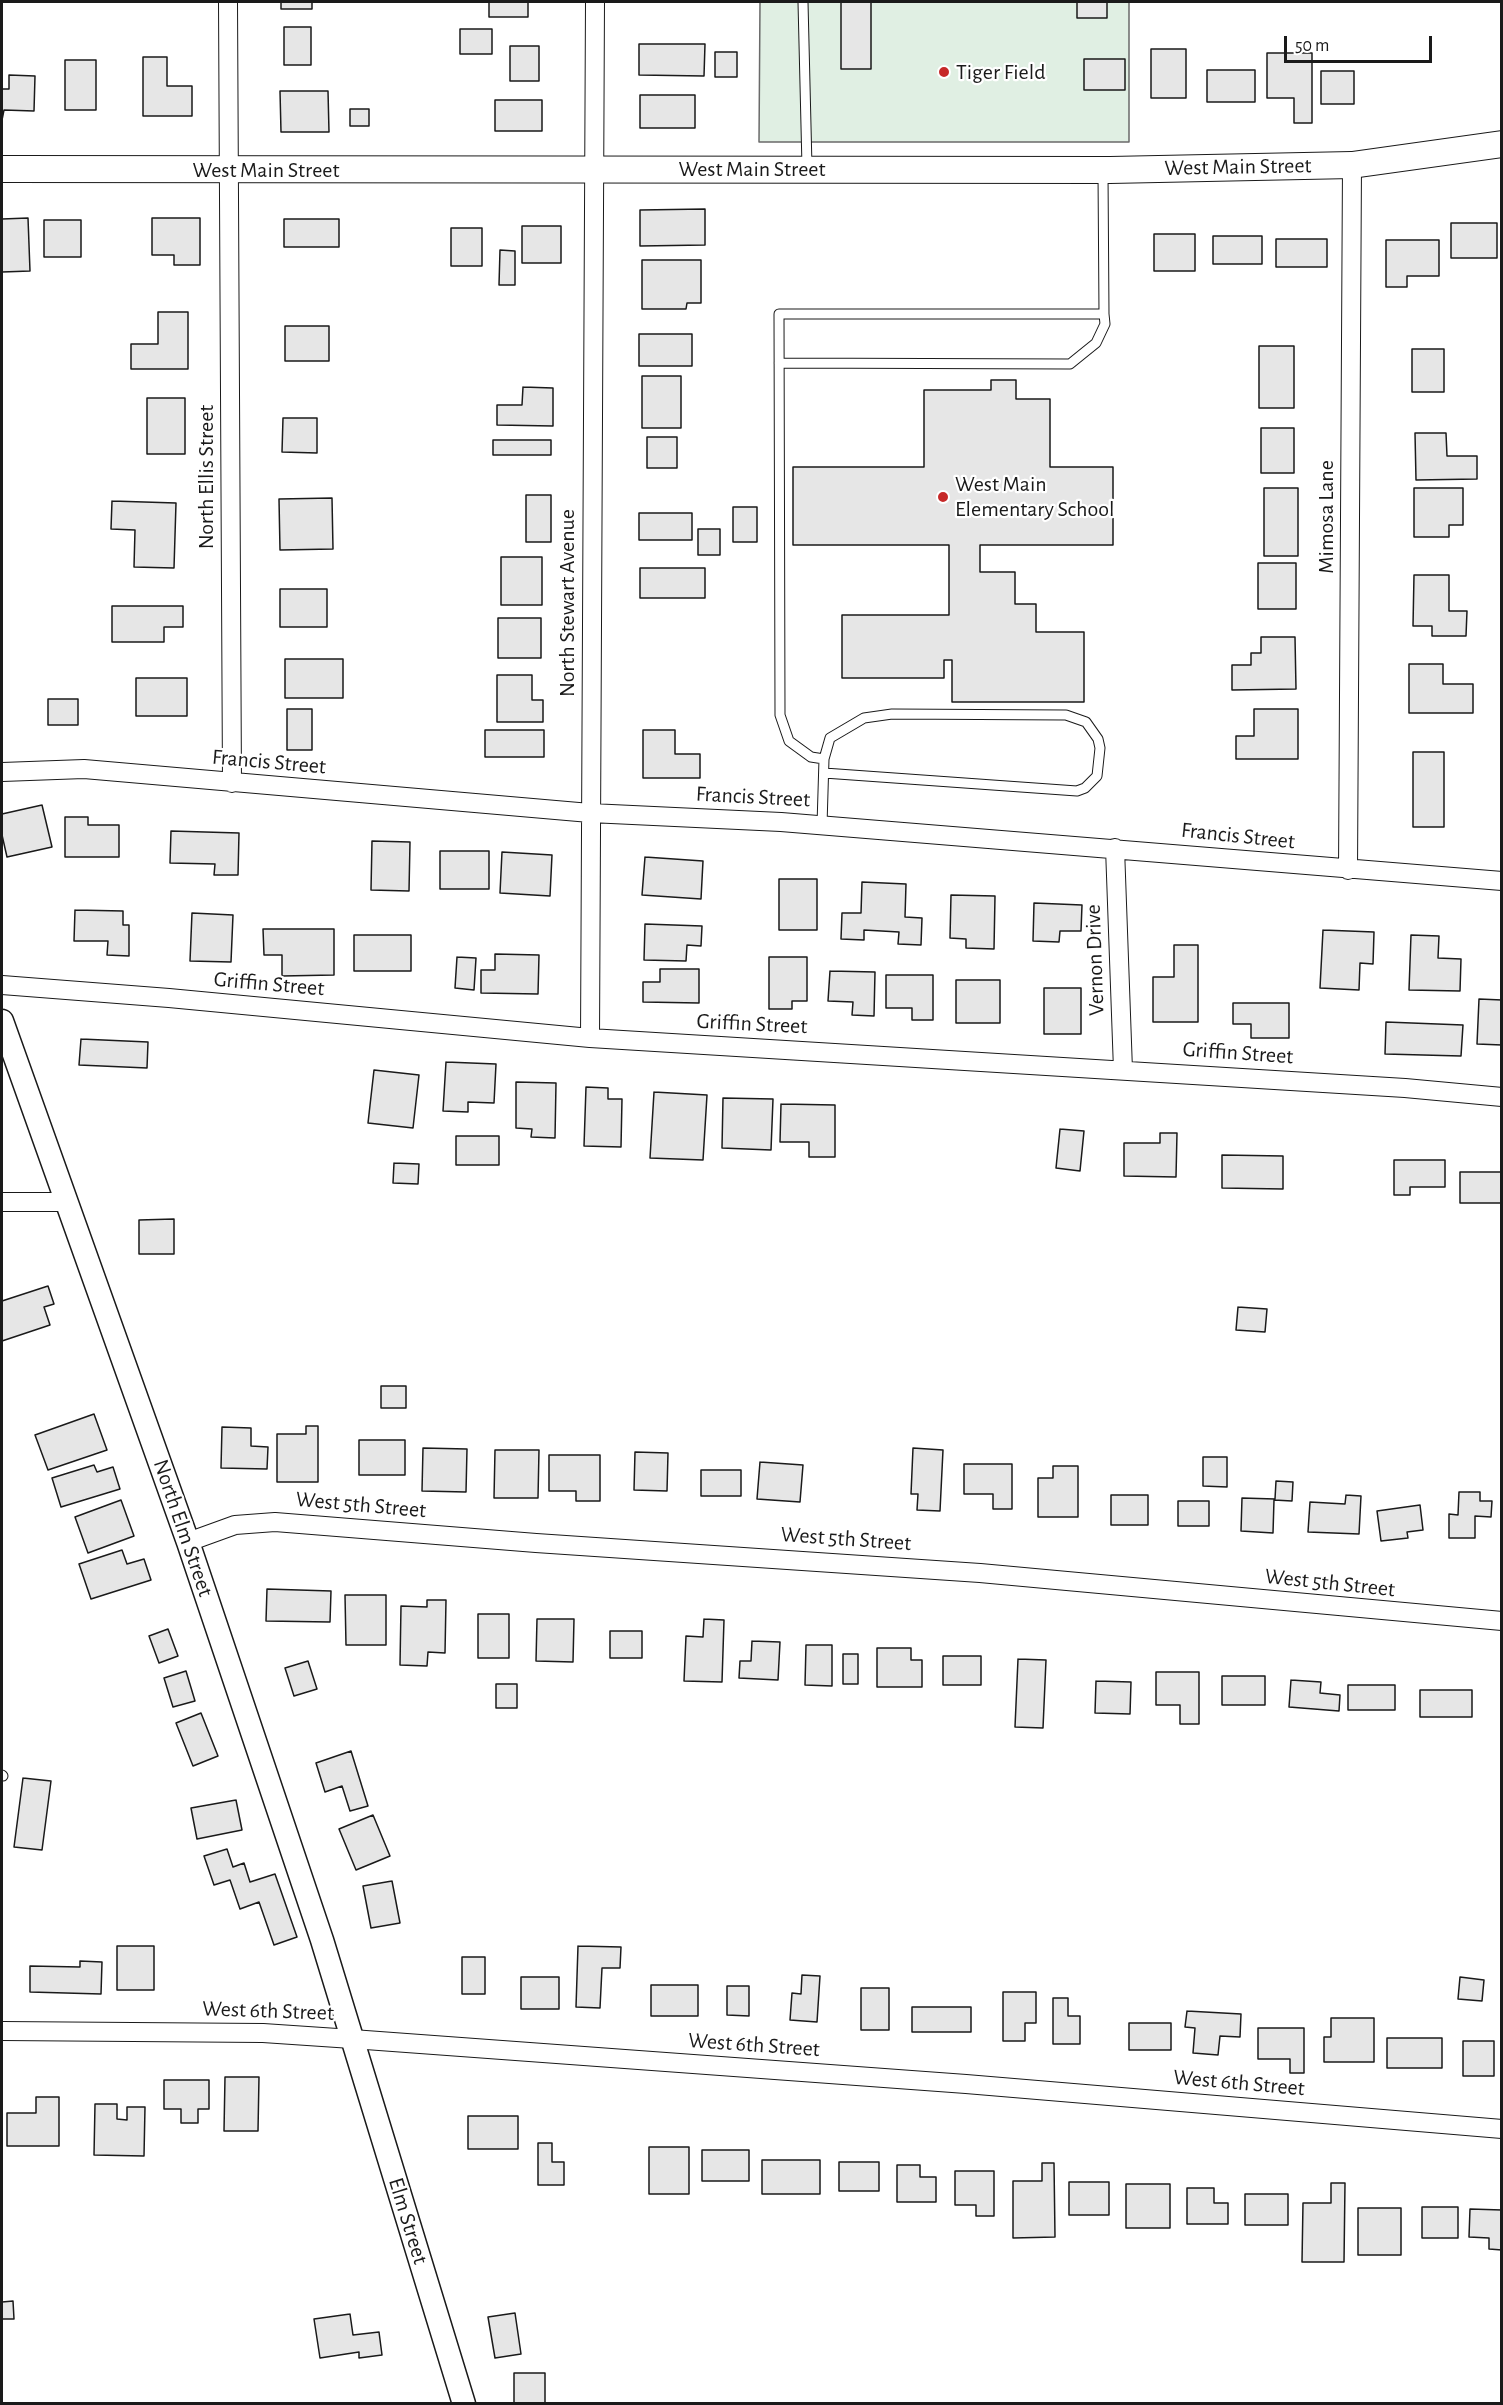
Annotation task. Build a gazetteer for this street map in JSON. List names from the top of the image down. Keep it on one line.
{"streets":{"main road":["West Main Street"],"street":["North Ellis Street","Mimosa Lane","North Stewart Avenue","Francis Street","Vernon Drive","Griffin Street","West 5th Street","North Elm Street","West 6th Street","Elm Street"]},"crossings":[["West Main Street","North Ellis Street"],["West Main Street","Mimosa Lane"],["West Main Street","North Stewart Avenue"],["North Ellis Street","Francis Street"],["Mimosa Lane","Francis Street"],["North Stewart Avenue","Francis Street"],["North Stewart Avenue","Griffin Street"],["Francis Street","Vernon Drive"],["Vernon Drive","Griffin Street"],["West 5th Street","North Elm Street"],["North Elm Street","West 6th Street"],["North Elm Street","Elm Street"],["West 6th Street","Elm Street"]],"places":["Tiger Field","West Main Elementary School"],"scale_bar":"50 m"}
